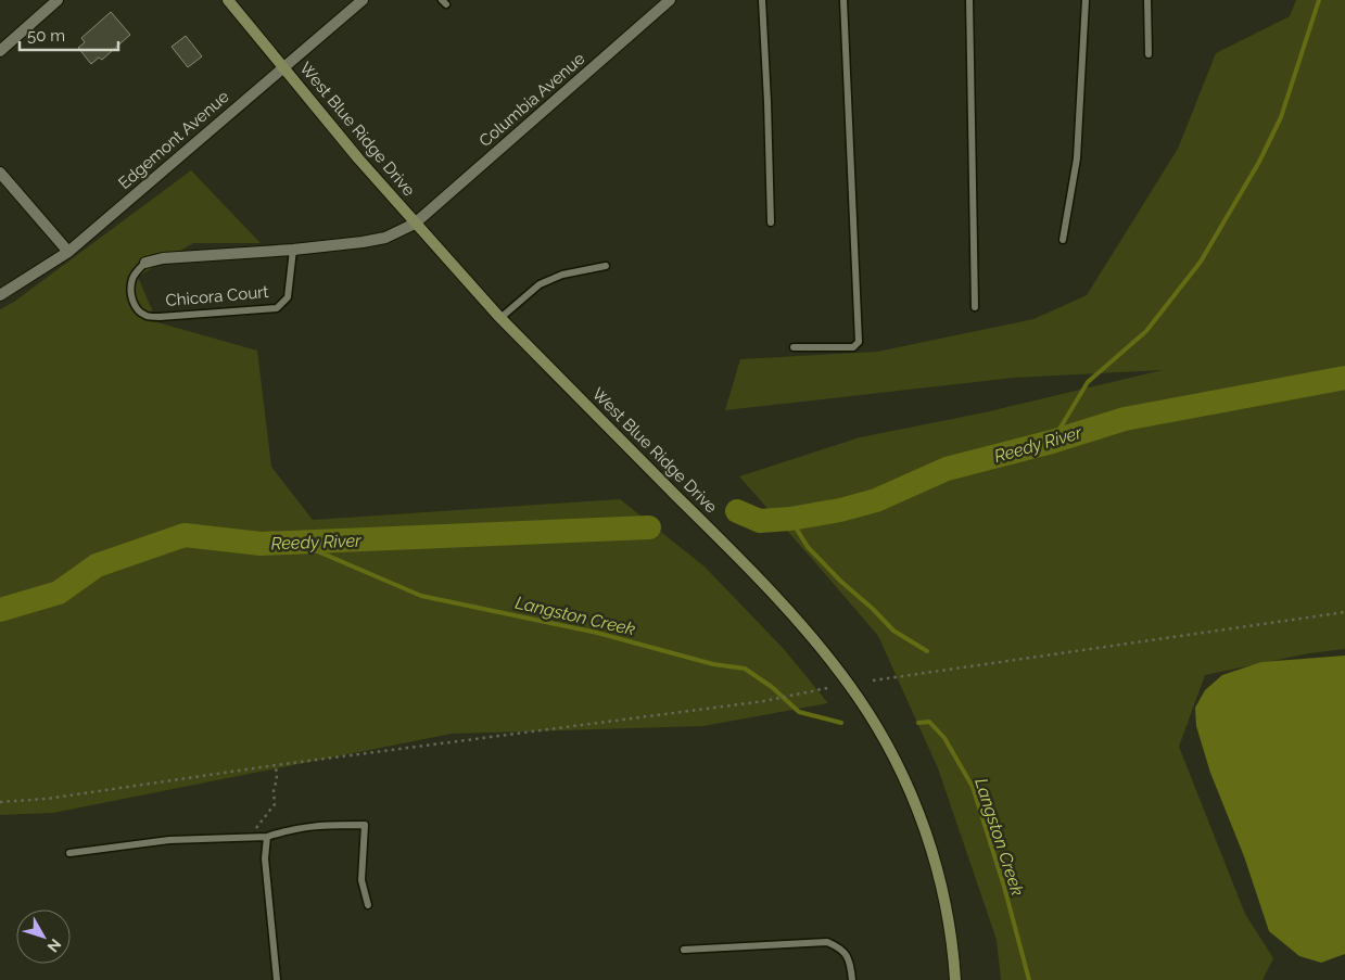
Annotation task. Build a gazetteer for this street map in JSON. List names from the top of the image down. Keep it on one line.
{"streets":{"main road":["West Blue Ridge Drive"],"street":["Columbia Avenue","Edgemont Avenue","Chicora Court"]},"crossings":[["Columbia Avenue","West Blue Ridge Drive"],["Columbia Avenue","Chicora Court"],["West Blue Ridge Drive","Edgemont Avenue"],["West Blue Ridge Drive","Chicora Court"]],"water":["Reedy River","Langston Creek"],"scale_bar":"50 m","north":"bottom right"}
